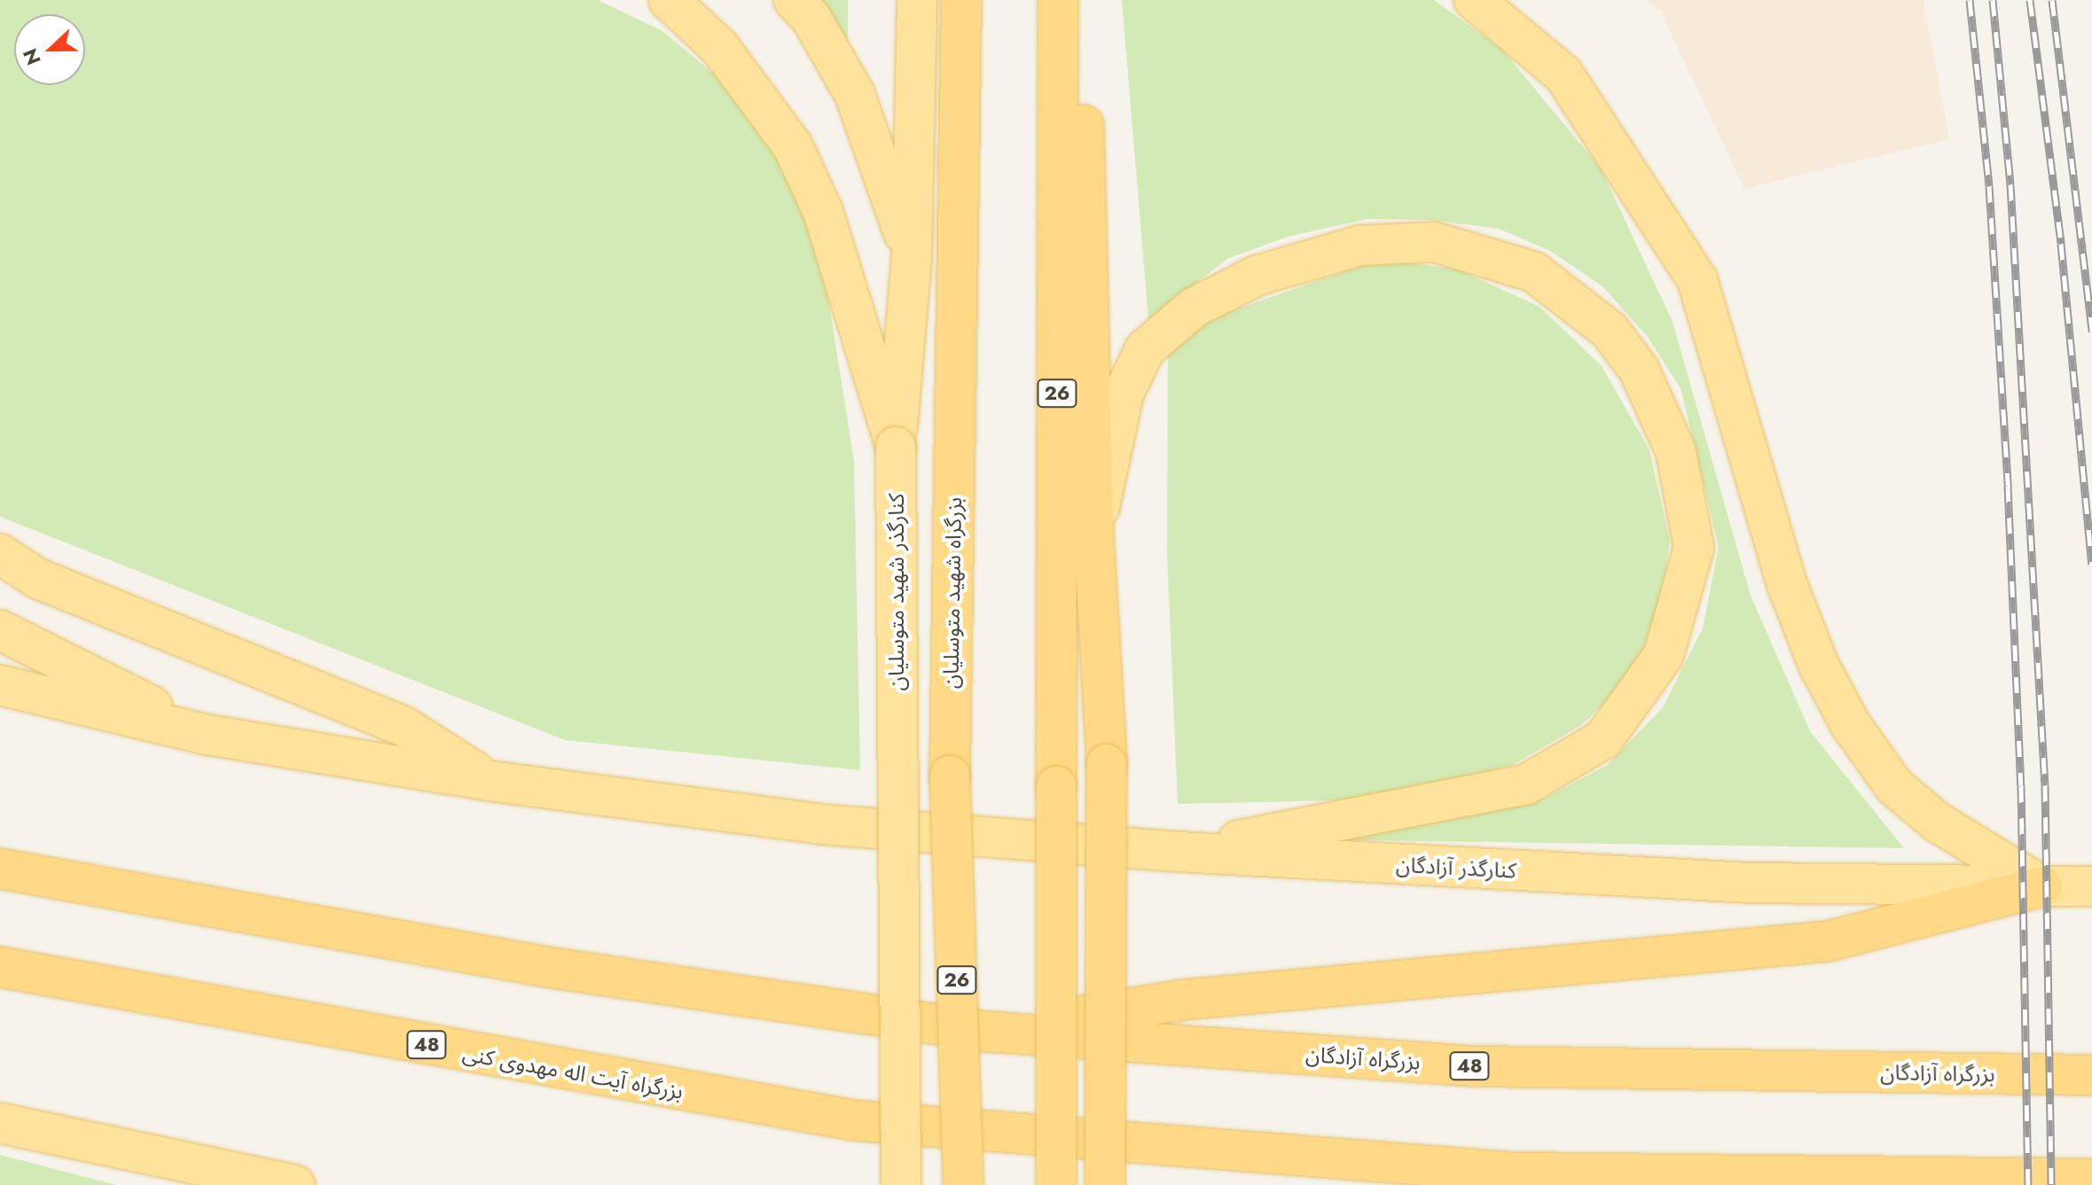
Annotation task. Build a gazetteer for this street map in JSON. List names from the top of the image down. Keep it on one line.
{"streets":{"highway":["26","بزرگراه شهید متوسلیان","48","بزرگراه آزادگان","بزرگراه آیت اله مهدوی کنی"],"main road":["کنارگذر شهید متوسلیان","کنارگذر آزادگان"]},"crossings":[["48","بزرگراه آیت اله مهدوی کنی"]],"north":"left"}
